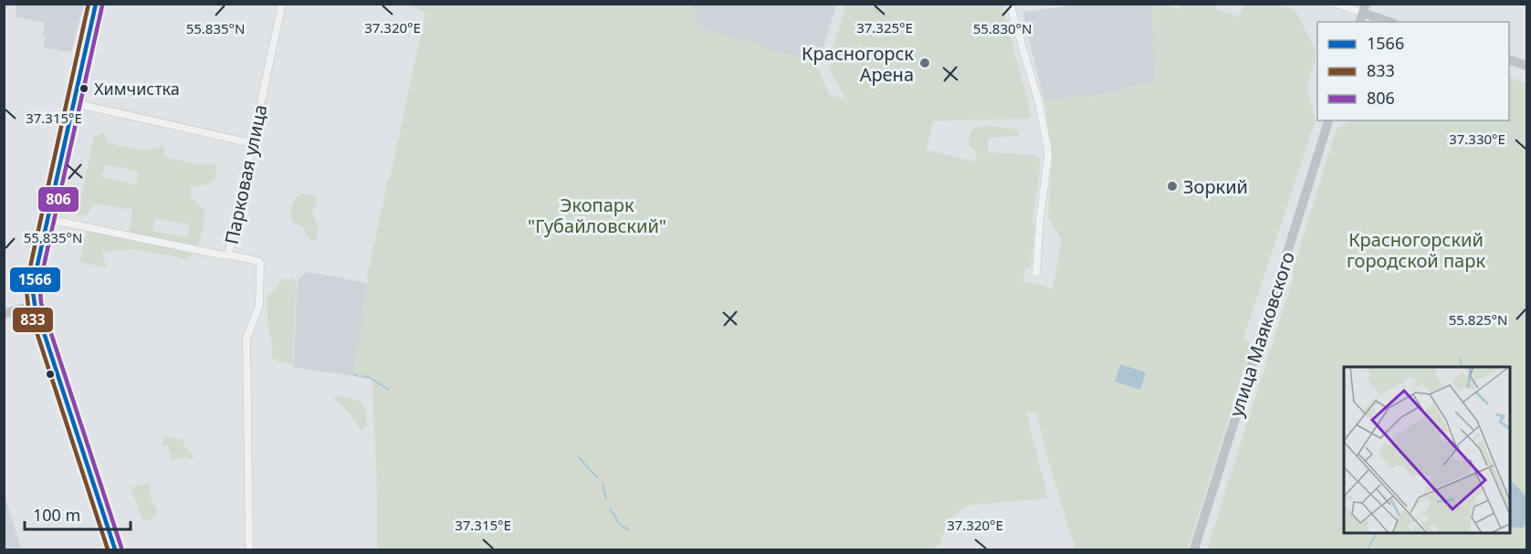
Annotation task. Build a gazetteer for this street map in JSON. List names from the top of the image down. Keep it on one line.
{"streets":{"main road":["улица Маяковского"],"street":["Парковая улица"]},"parks":["Экопарк \"Губайловский\"","Красногорский городской парк"],"places":["Красногорск Арена","Химчистка","Зоркий"],"lines":["transit line 1566","transit line 833","transit line 806"],"legend":["1566","833","806"],"scale_bar":"100 m","coordinates":["37.320°E","37.325°E","55.835°N","55.830°N","37.315°E","37.330°E","55.825°N"]}
